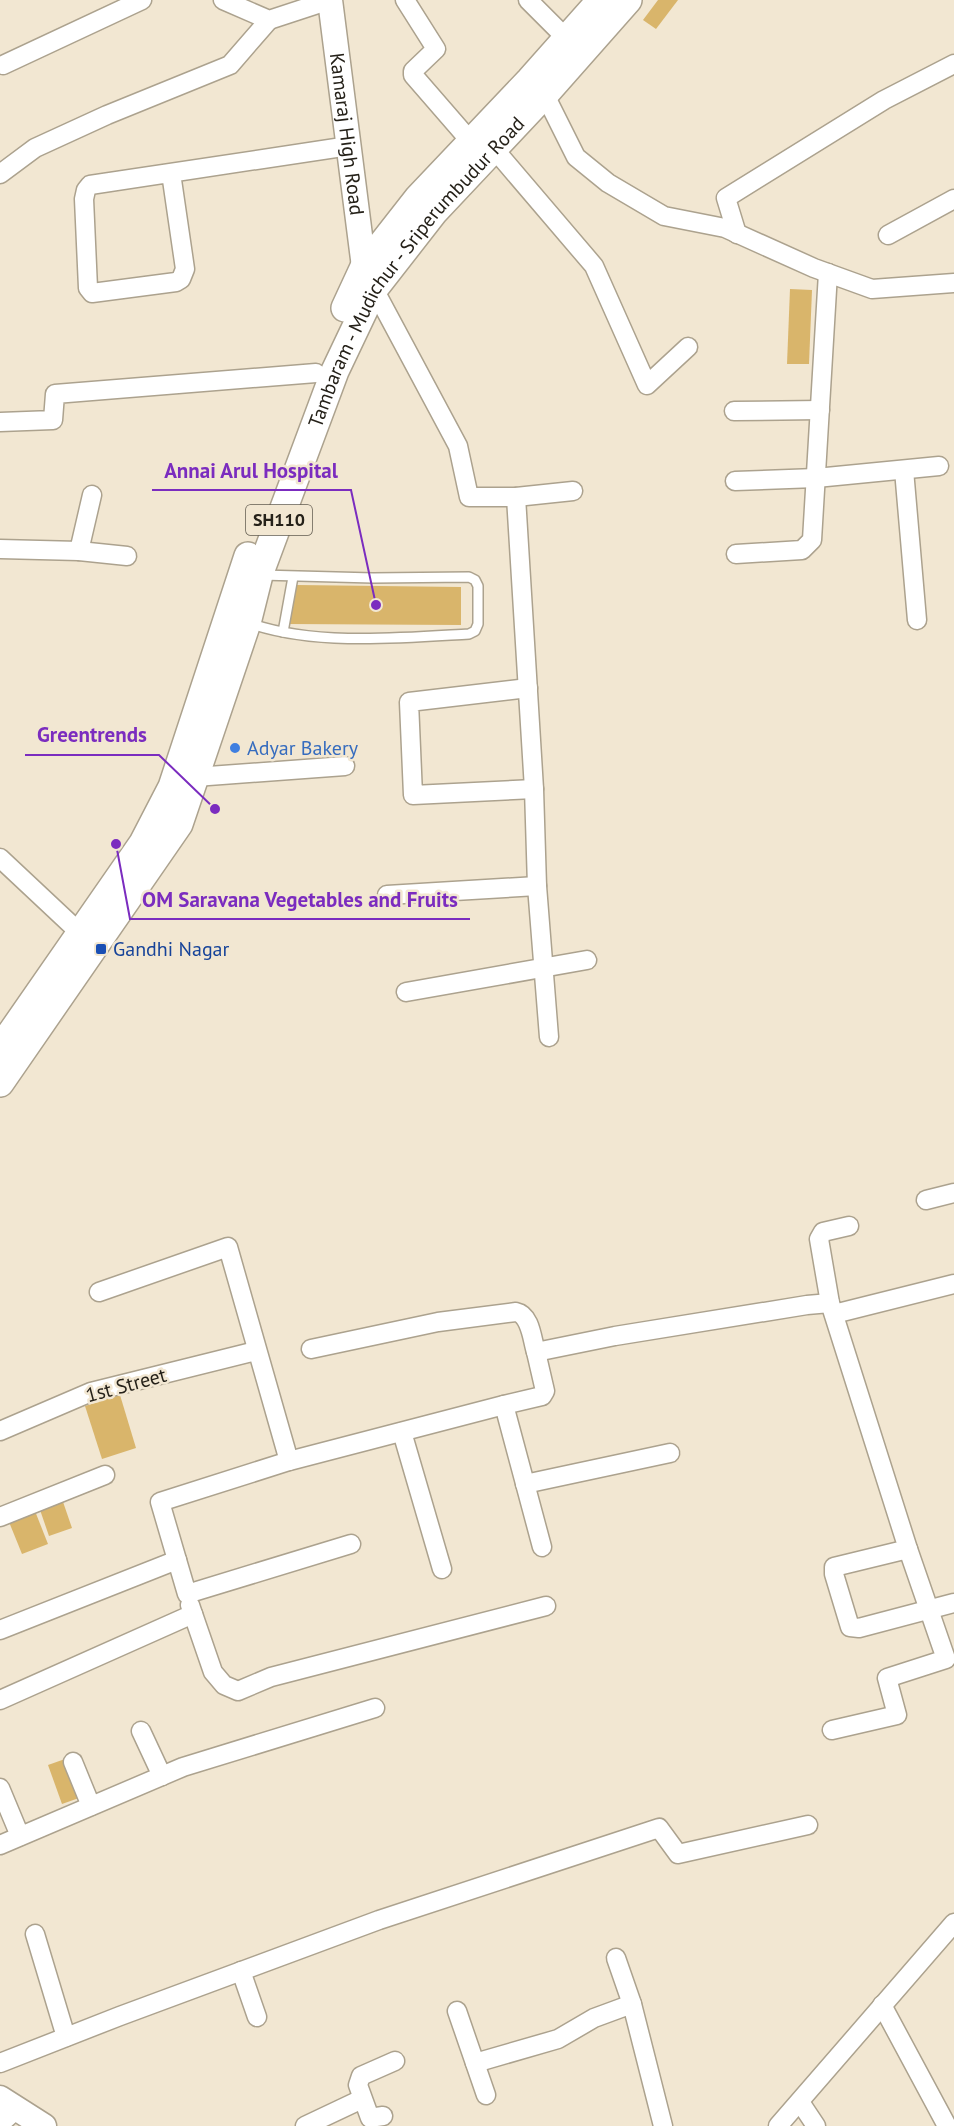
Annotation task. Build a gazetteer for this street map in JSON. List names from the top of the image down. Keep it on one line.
{"streets":{"main road":["Tambaram - Mudichur - Sriperumbudur Road","SH110"],"street":["Kamaraj High Road","1st Street"]},"crossings":[["Kamaraj High Road","Tambaram - Mudichur - Sriperumbudur Road"]],"places":{"other":["Annai Arul Hospital","Adyar Bakery","Greentrends","OM Saravana Vegetables and Fruits"],"transit":["Gandhi Nagar"]}}
